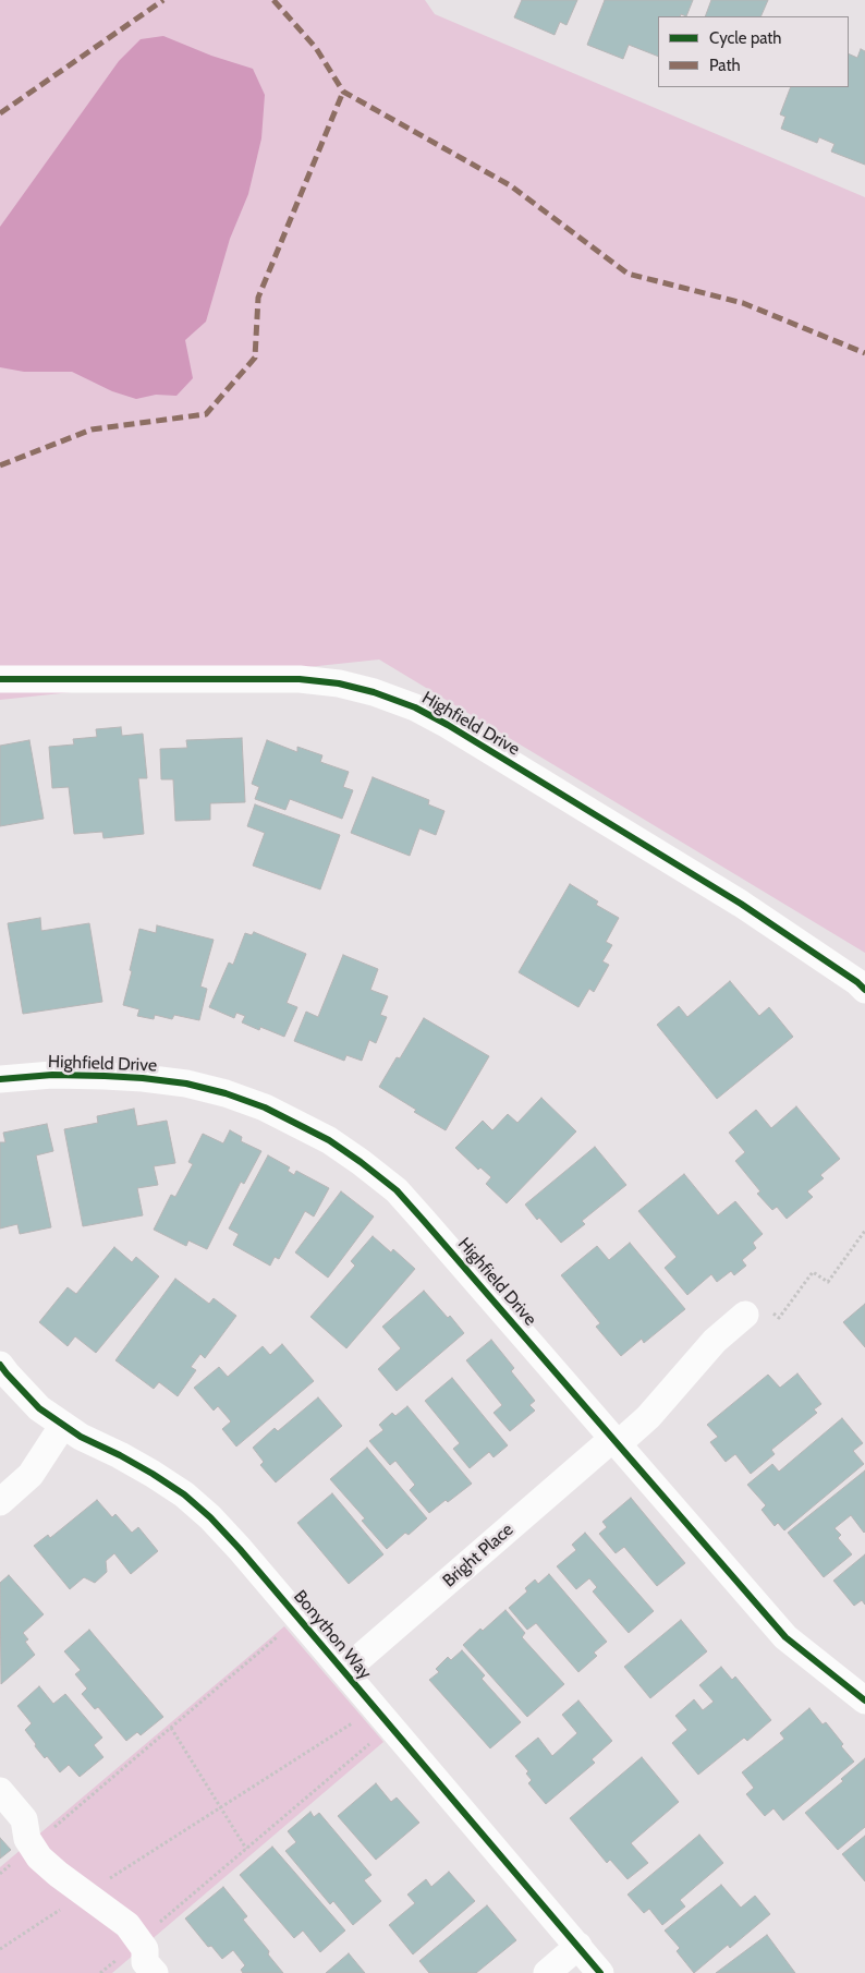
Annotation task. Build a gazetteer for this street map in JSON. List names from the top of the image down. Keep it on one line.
{"streets":{"street":["Highfield Drive","Bright Place","Bonython Way"]},"crossings":[["Highfield Drive","Bright Place"],["Bright Place","Bonython Way"]],"legend":["Cycle path","Path"]}
